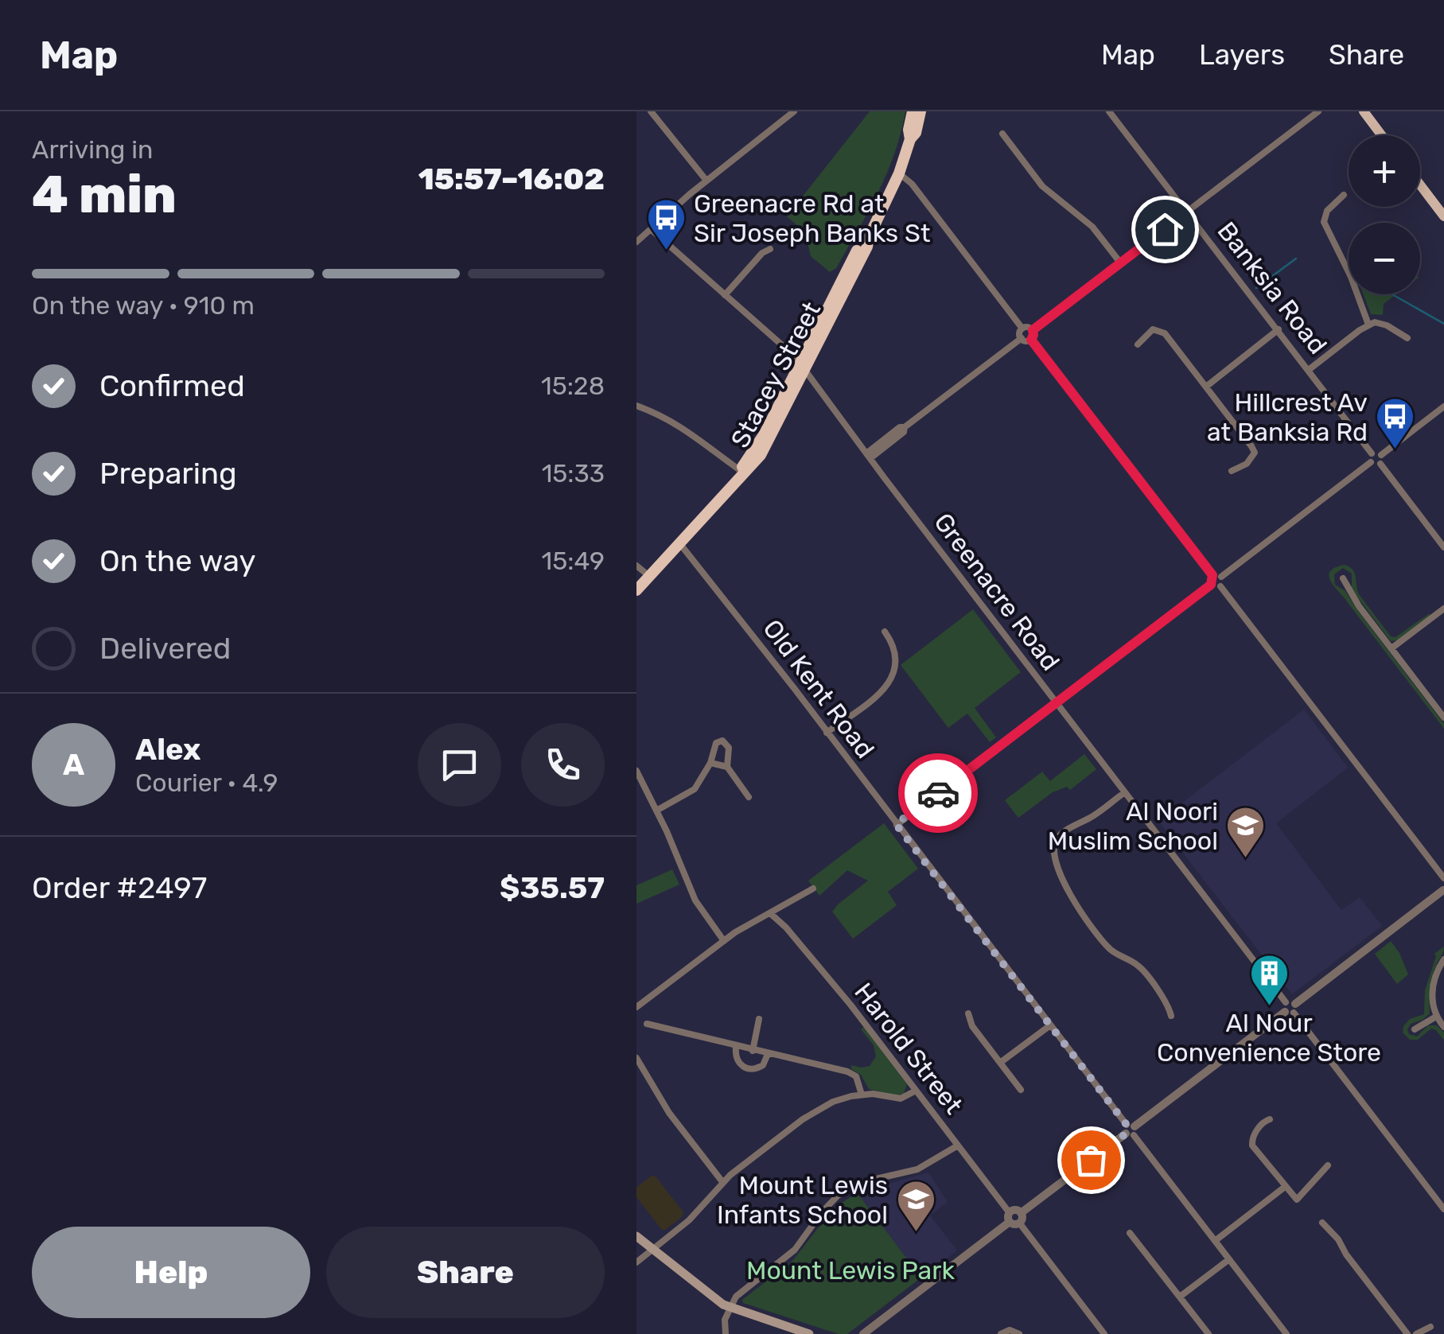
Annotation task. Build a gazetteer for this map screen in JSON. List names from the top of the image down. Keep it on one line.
{"streets":{"highway":["Stacey Street"],"street":["Banksia Road","Greenacre Road","Old Kent Road","Harold Street"]},"crossings":[["Stacey Street","Greenacre Road"],["Stacey Street","Old Kent Road"]],"parks":["Mount Lewis Park"],"places":{"bus stop":["Greenacre Rd at Sir Joseph Banks St","Hillcrest Av at Banksia Rd"],"school or university":["Al Noori Muslim School","Mount Lewis Infants School"],"building":["Al Nour Convenience Store"]},"page":{"header":"Map","nav":["Map","Layers","Share"],"heading":["4 min","Arriving in","15:57–16:02"],"panel":["Alex","Courier · 4.9","Order #2497","$35.57"],"map_buttons":["+","−"],"bar":"On the way · 910 m","list":[["Confirmed","15:28"],["Preparing","15:33"],["On the way","15:49"],"Delivered"],"round":"A","buttons":["Help","Share"]}}
